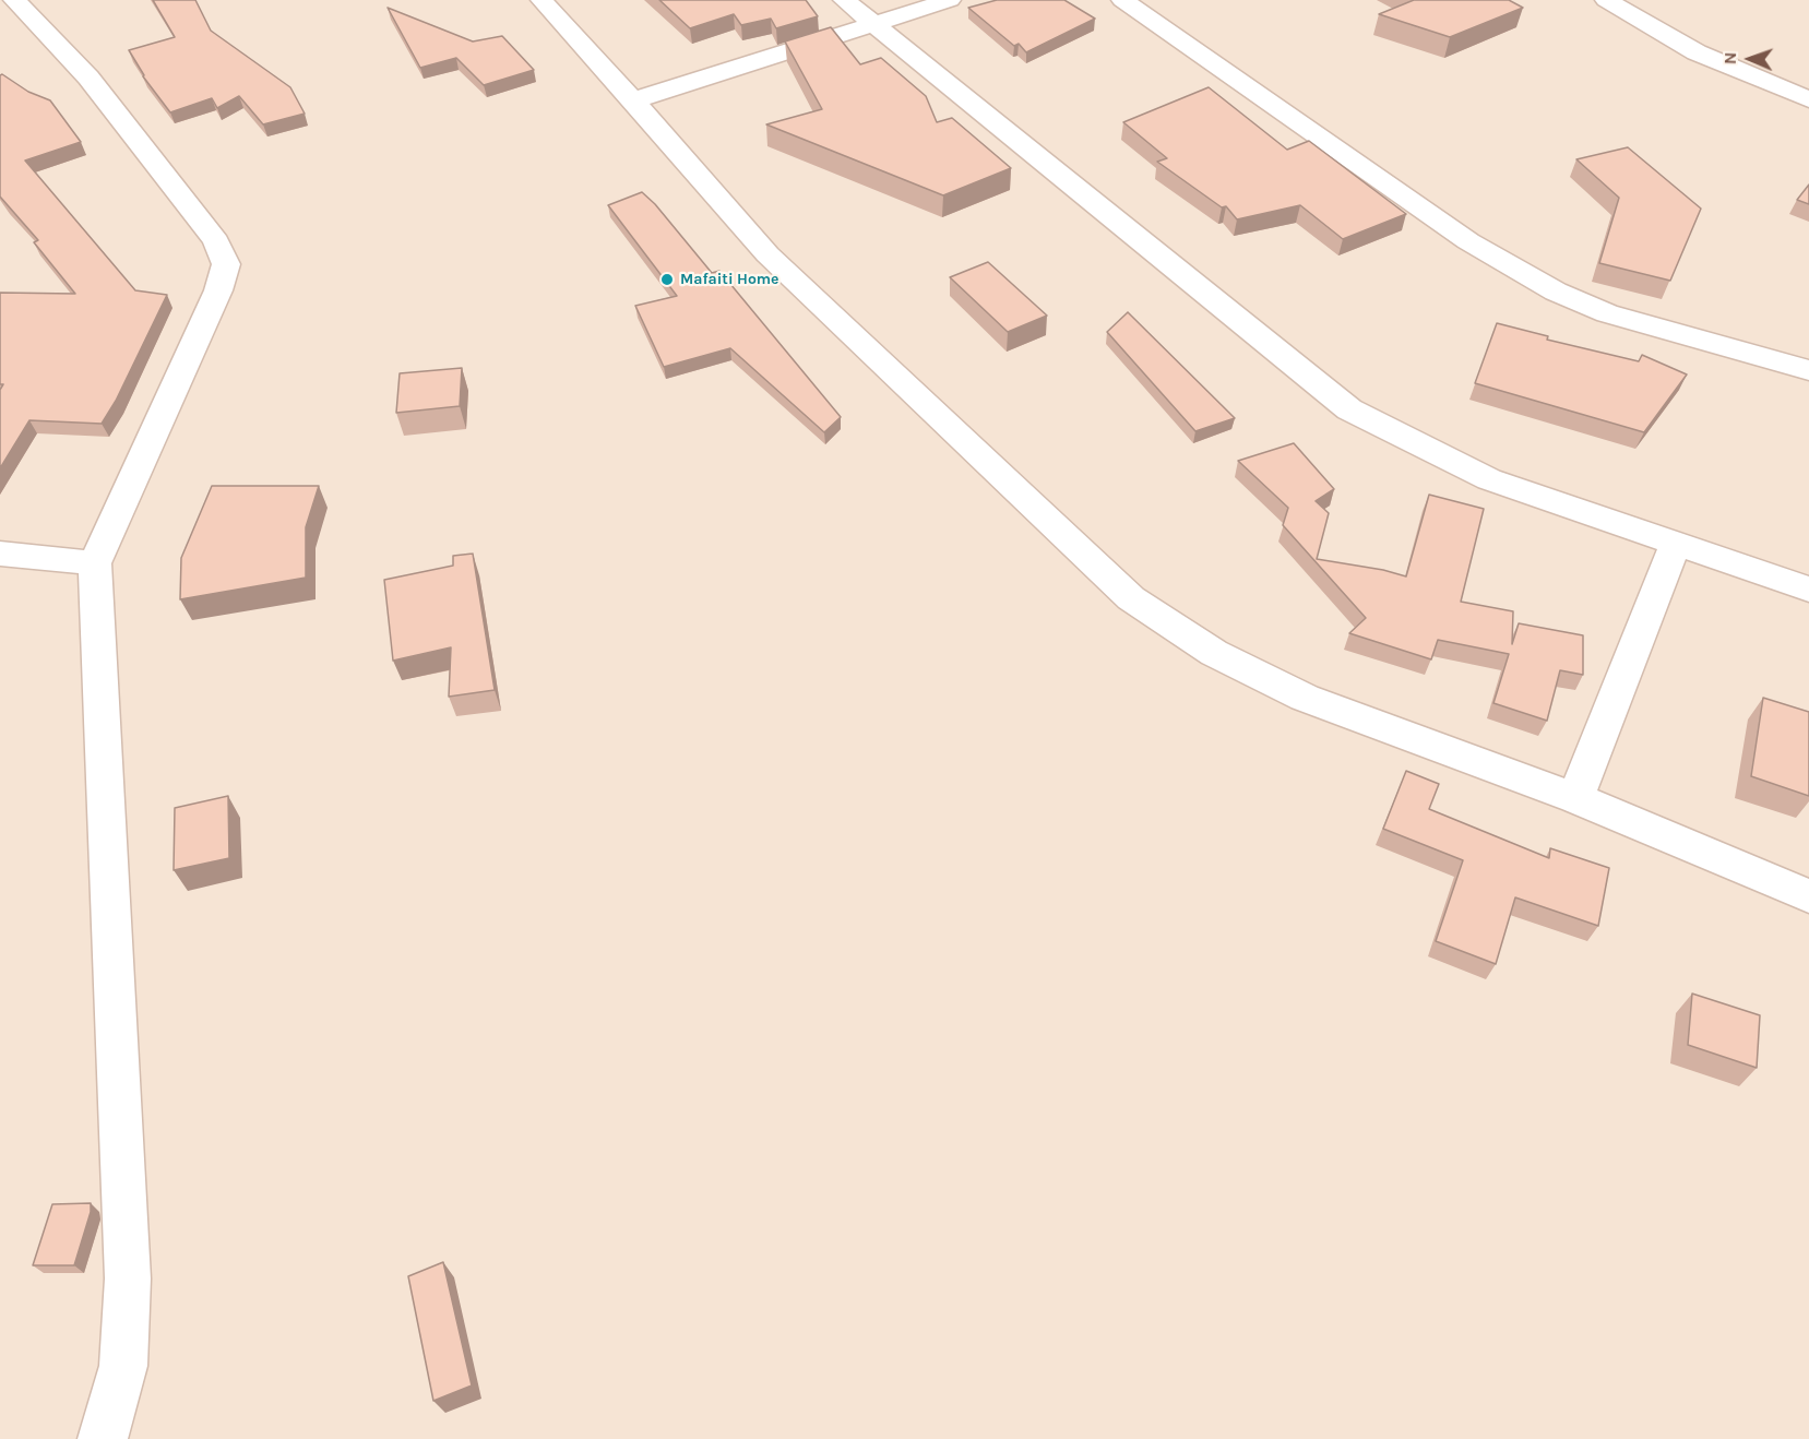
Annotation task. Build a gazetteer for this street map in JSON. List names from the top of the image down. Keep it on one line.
{"places":["Mafaiti Home"],"north":"left"}
